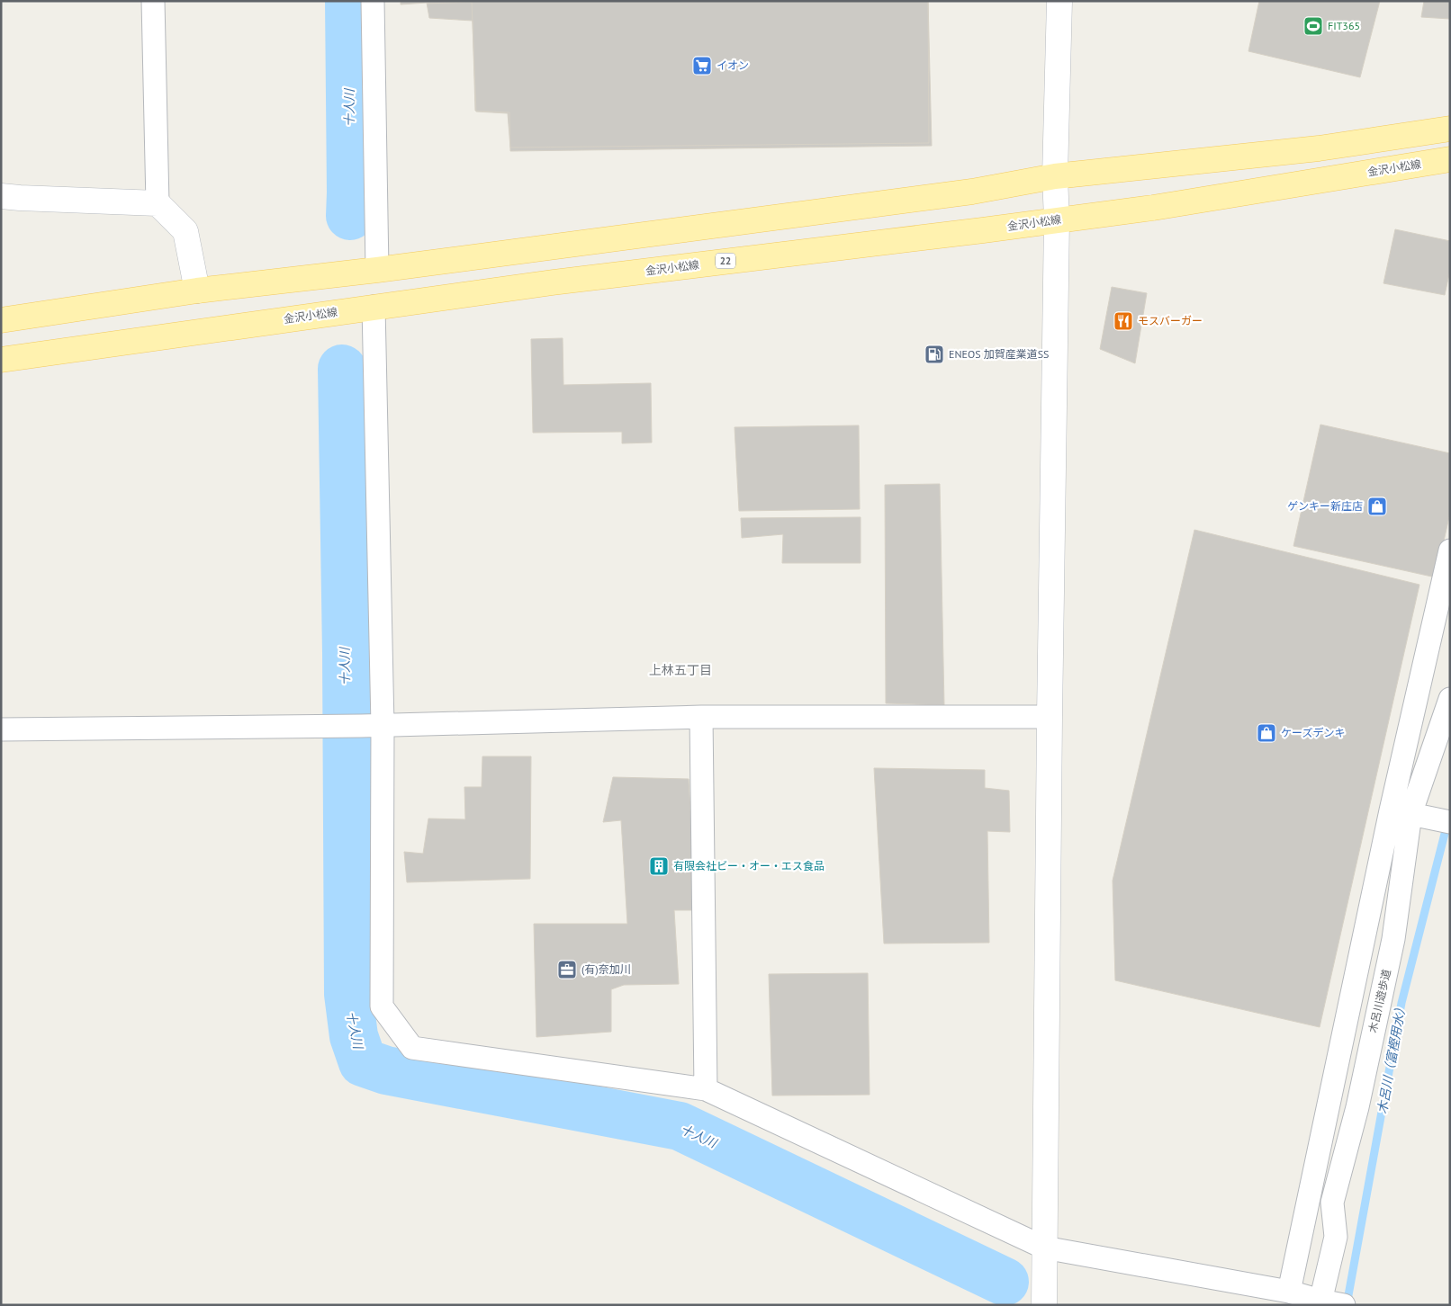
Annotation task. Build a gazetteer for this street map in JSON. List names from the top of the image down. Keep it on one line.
{"streets":{"main road":["金沢小松線","22"],"street":["木呂川遊歩道"]},"districts":["上林五丁目"],"water":["十人川","木呂川（富樫用水）"],"places":{"sports":["FIT365"],"supermarket":["イオン"],"restaurant":["モスバーガー"],"fuel station":["ENEOS 加賀産業道SS"],"shop":["ゲンキー新庄店","ケーズデンキ"],"building":["有限会社ビー・オー・エス食品"],"office":["(有)奈加川"]}}
